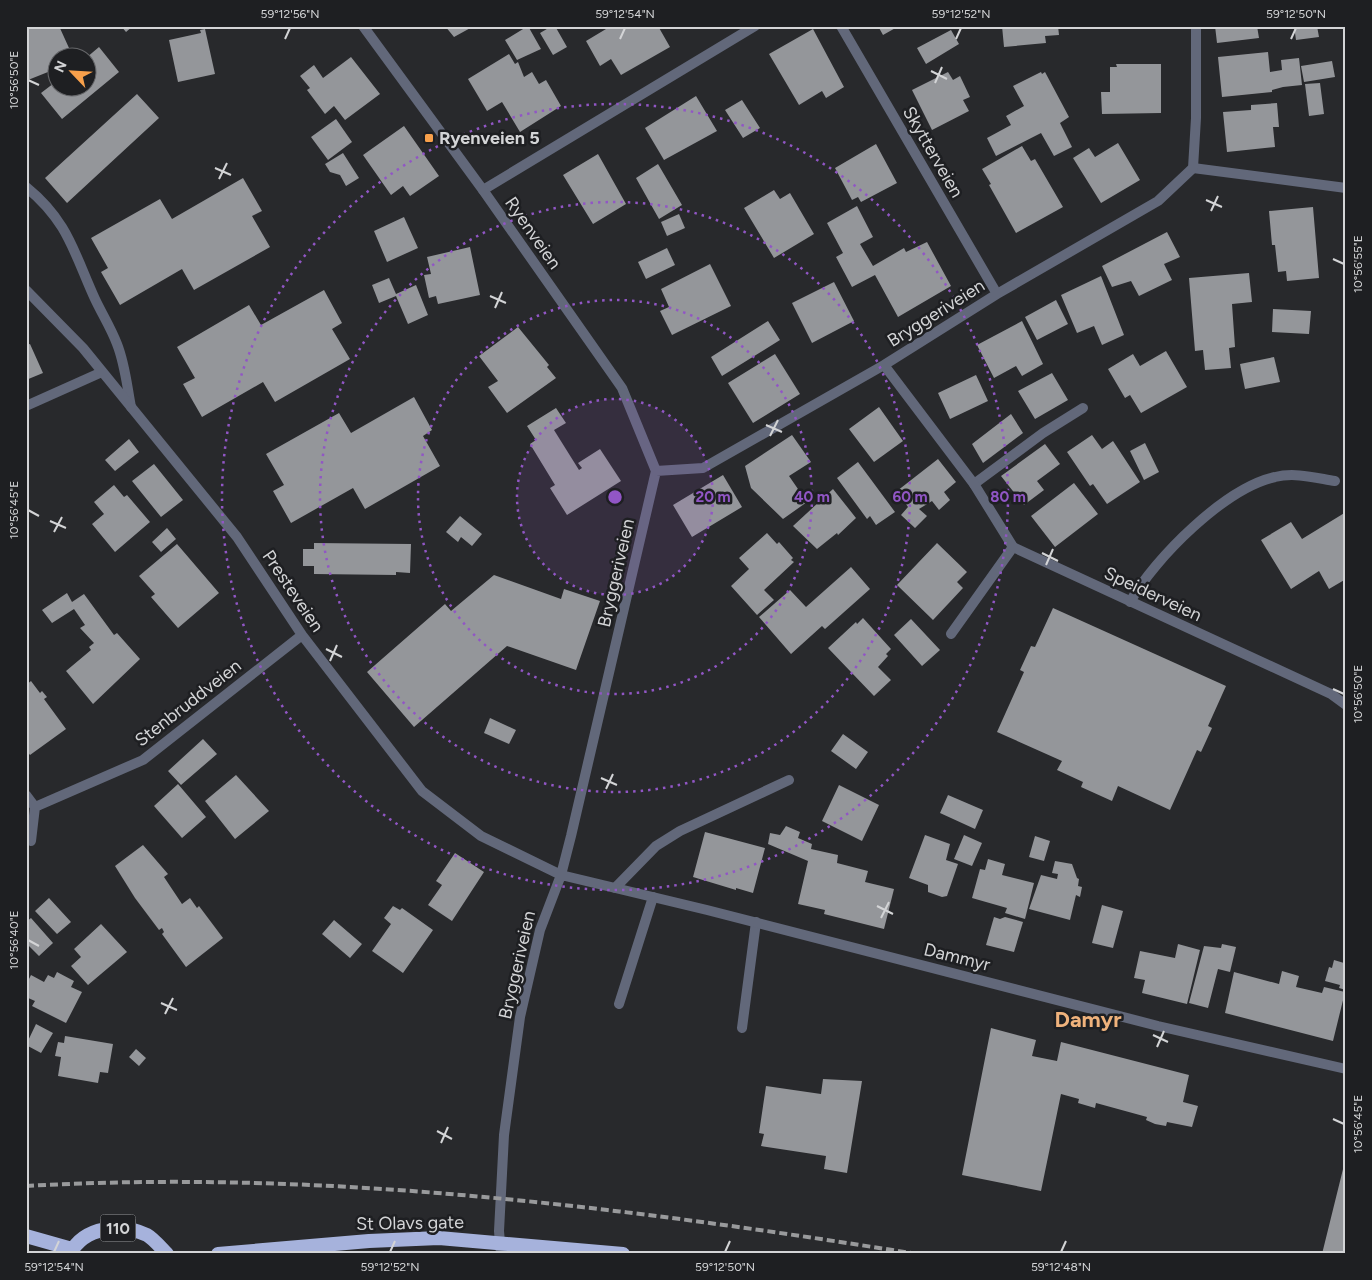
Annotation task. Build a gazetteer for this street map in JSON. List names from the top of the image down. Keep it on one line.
{"streets":{"highway":["St Olavs gate","110"],"street":["Skytterveien","Ryenveien","Bryggeriveien","Presteveien","Speiderveien","Stenbruddveien","Dammyr"]},"crossings":[["Skytterveien","Bryggeriveien"],["Ryenveien","Bryggeriveien"],["Bryggeriveien","Presteveien"],["Bryggeriveien","Dammyr"],["Presteveien","Stenbruddveien"],["Presteveien","Dammyr"]],"districts":["Damyr"],"places":{"transit":["Ryenveien 5"]},"north":"top left","coordinates":["59°12'56\"N","59°12'54\"N","59°12'52\"N","59°12'50\"N","10°56'50\"E","10°56'55\"E","10°56'45\"E","10°56'40\"E","59°12'48\"N"],"rings":["20 m","40 m","60 m","80 m"]}
